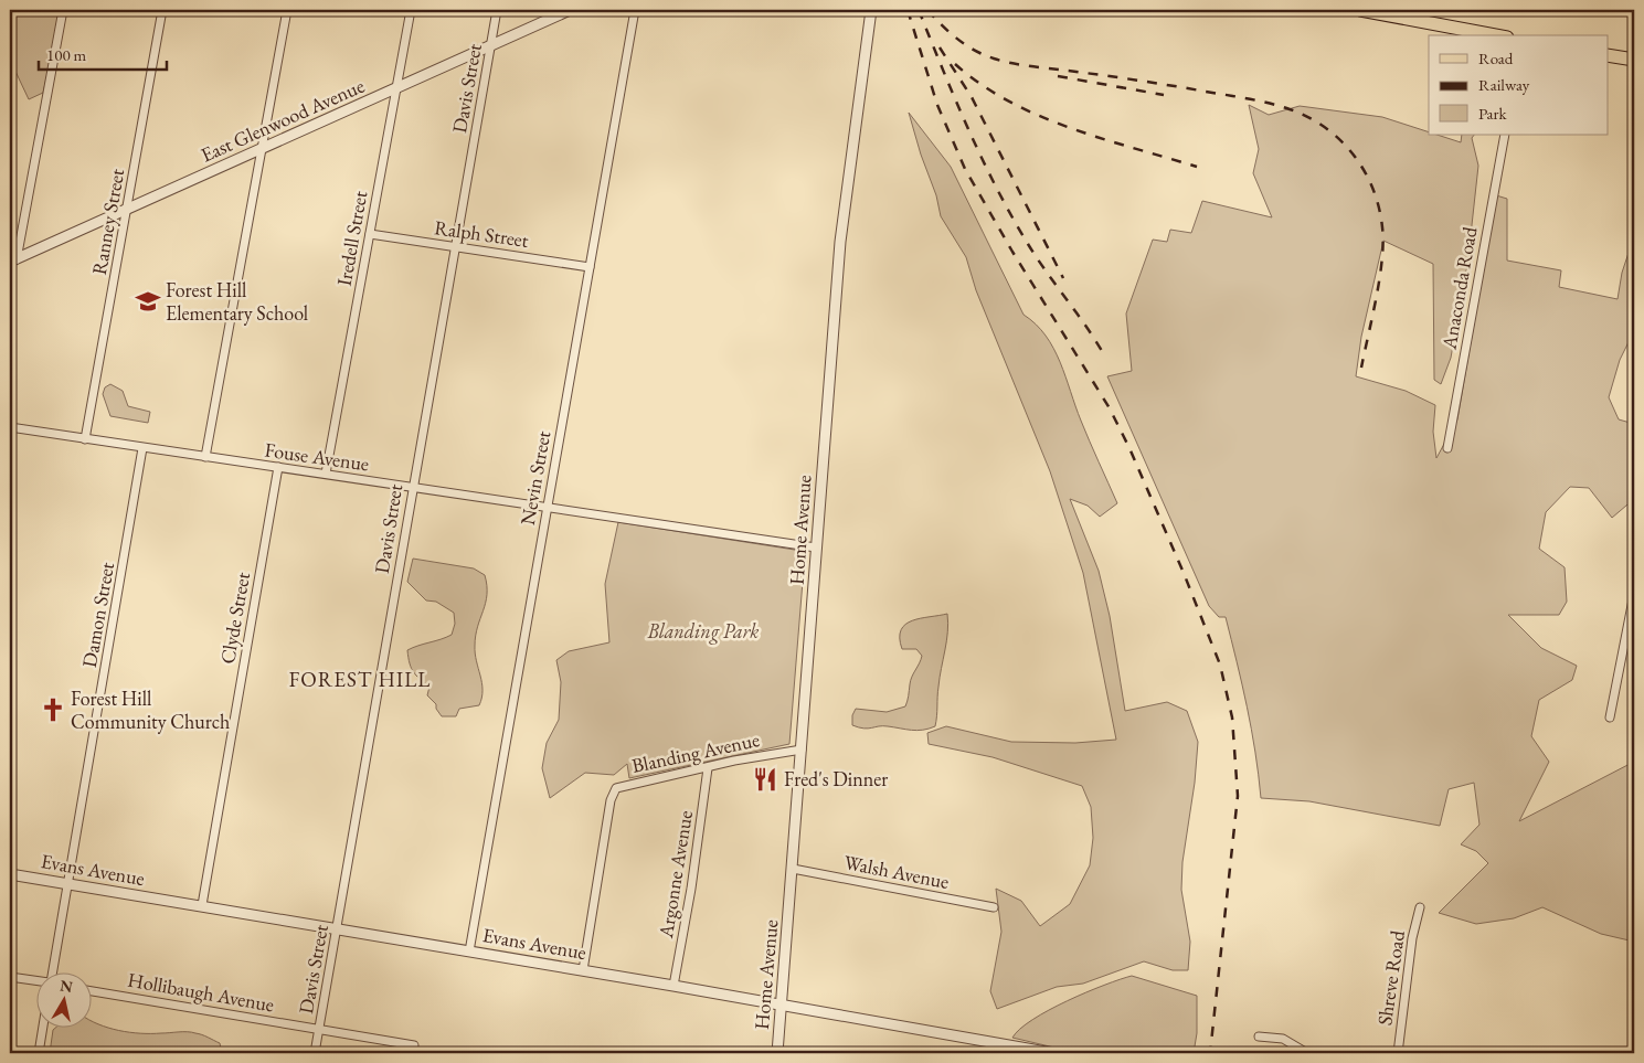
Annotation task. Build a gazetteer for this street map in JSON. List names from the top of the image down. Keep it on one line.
{"streets":{"street":["Davis Street","East Glenwood Avenue","Ranney Street","Ralph Street","Iredell Street","Anaconda Road","Fouse Avenue","Nevin Street","Home Avenue","Damon Street","Clyde Street","Blanding Avenue","Evans Avenue","Walsh Avenue","Argonne Avenue","Shreve Road","Hollibaugh Avenue"]},"crossings":[["Davis Street","East Glenwood Avenue"],["Davis Street","Ralph Street"],["Davis Street","Fouse Avenue"],["Davis Street","Evans Avenue"],["Davis Street","Hollibaugh Avenue"],["East Glenwood Avenue","Ranney Street"],["East Glenwood Avenue","Iredell Street"],["Ranney Street","Fouse Avenue"],["Ralph Street","Iredell Street"],["Ralph Street","Nevin Street"],["Iredell Street","Fouse Avenue"],["Fouse Avenue","Nevin Street"],["Fouse Avenue","Home Avenue"],["Fouse Avenue","Damon Street"],["Fouse Avenue","Clyde Street"],["Nevin Street","Evans Avenue"],["Home Avenue","Blanding Avenue"],["Home Avenue","Evans Avenue"],["Home Avenue","Walsh Avenue"],["Damon Street","Evans Avenue"],["Clyde Street","Evans Avenue"],["Blanding Avenue","Evans Avenue"],["Blanding Avenue","Argonne Avenue"],["Evans Avenue","Argonne Avenue"]],"districts":["FOREST HILL"],"parks":["Blanding Park"],"places":{"school or university":["Forest Hill Elementary School"],"church":["Forest Hill Community Church"],"restaurant":["Fred's Dinner"]},"legend":["Road","Railway","Park"],"scale_bar":"100 m","north":"top"}
